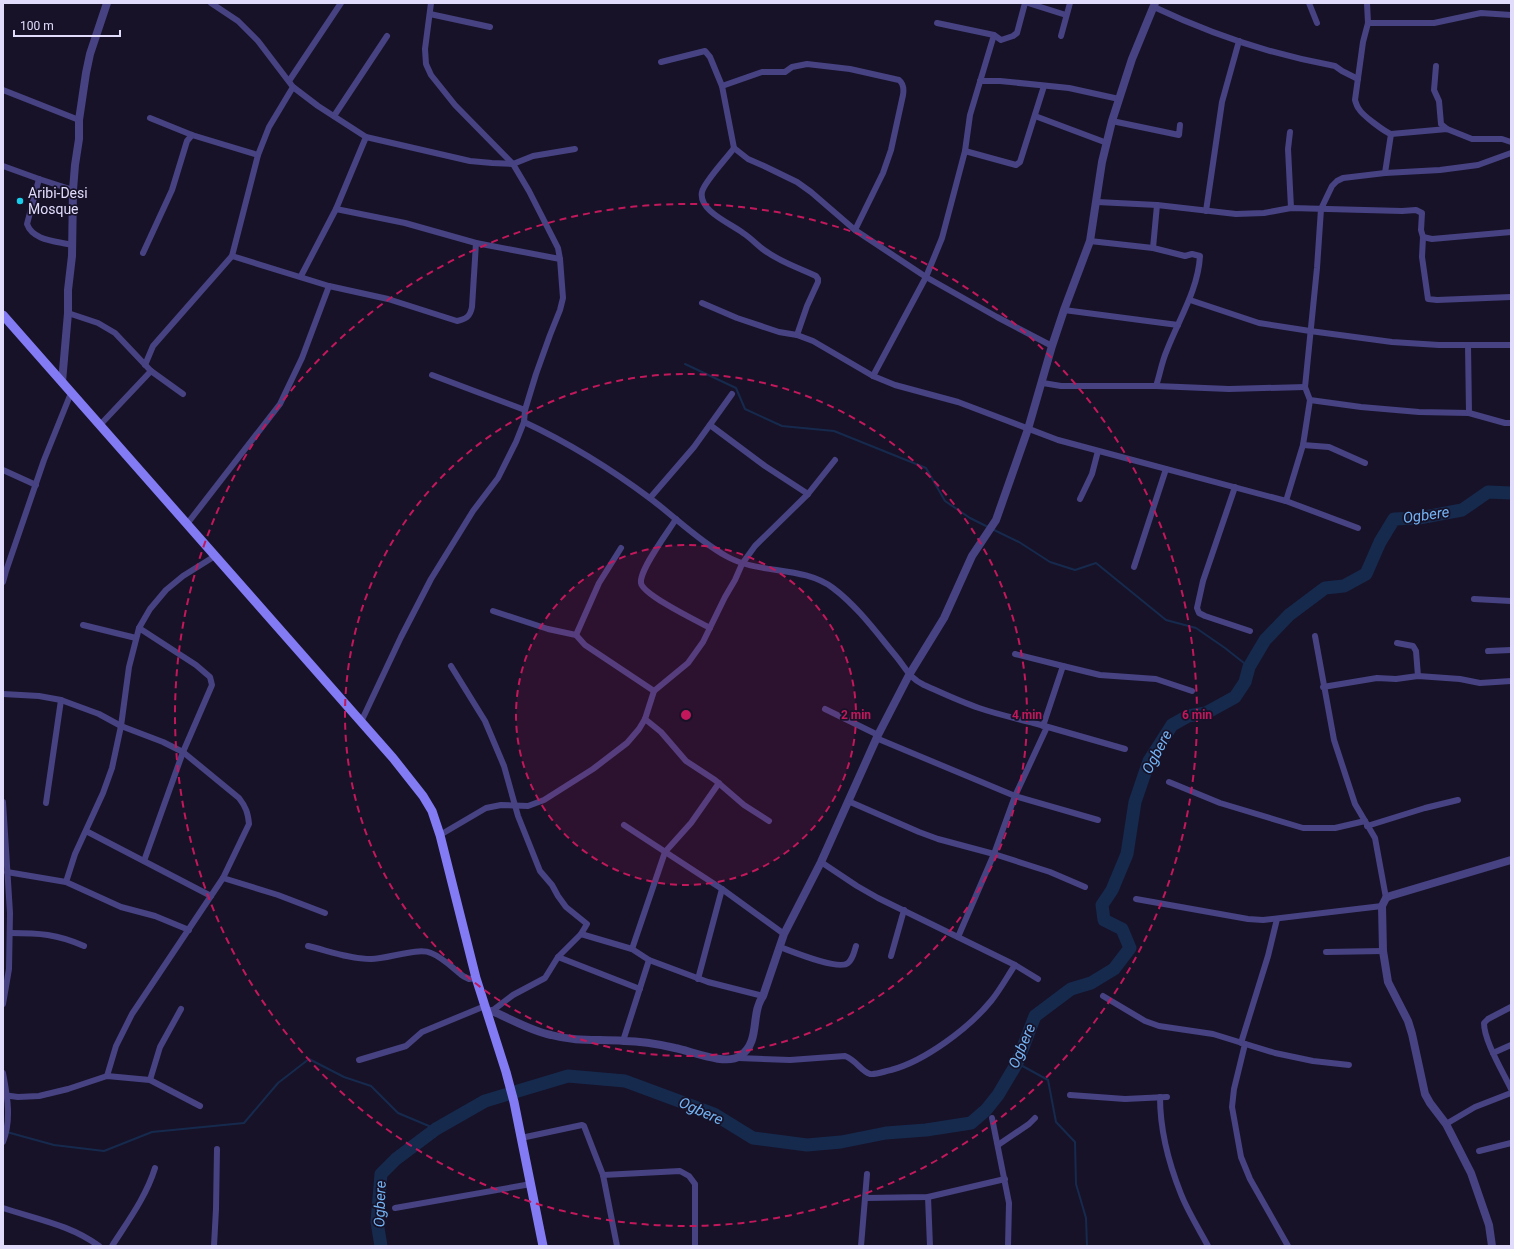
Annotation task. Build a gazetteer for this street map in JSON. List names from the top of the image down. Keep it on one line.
{"water":["Ogbere"],"places":["Aribi-Desi Mosque"],"scale_bar":"100 m","rings":["2 min","4 min","6 min"]}
